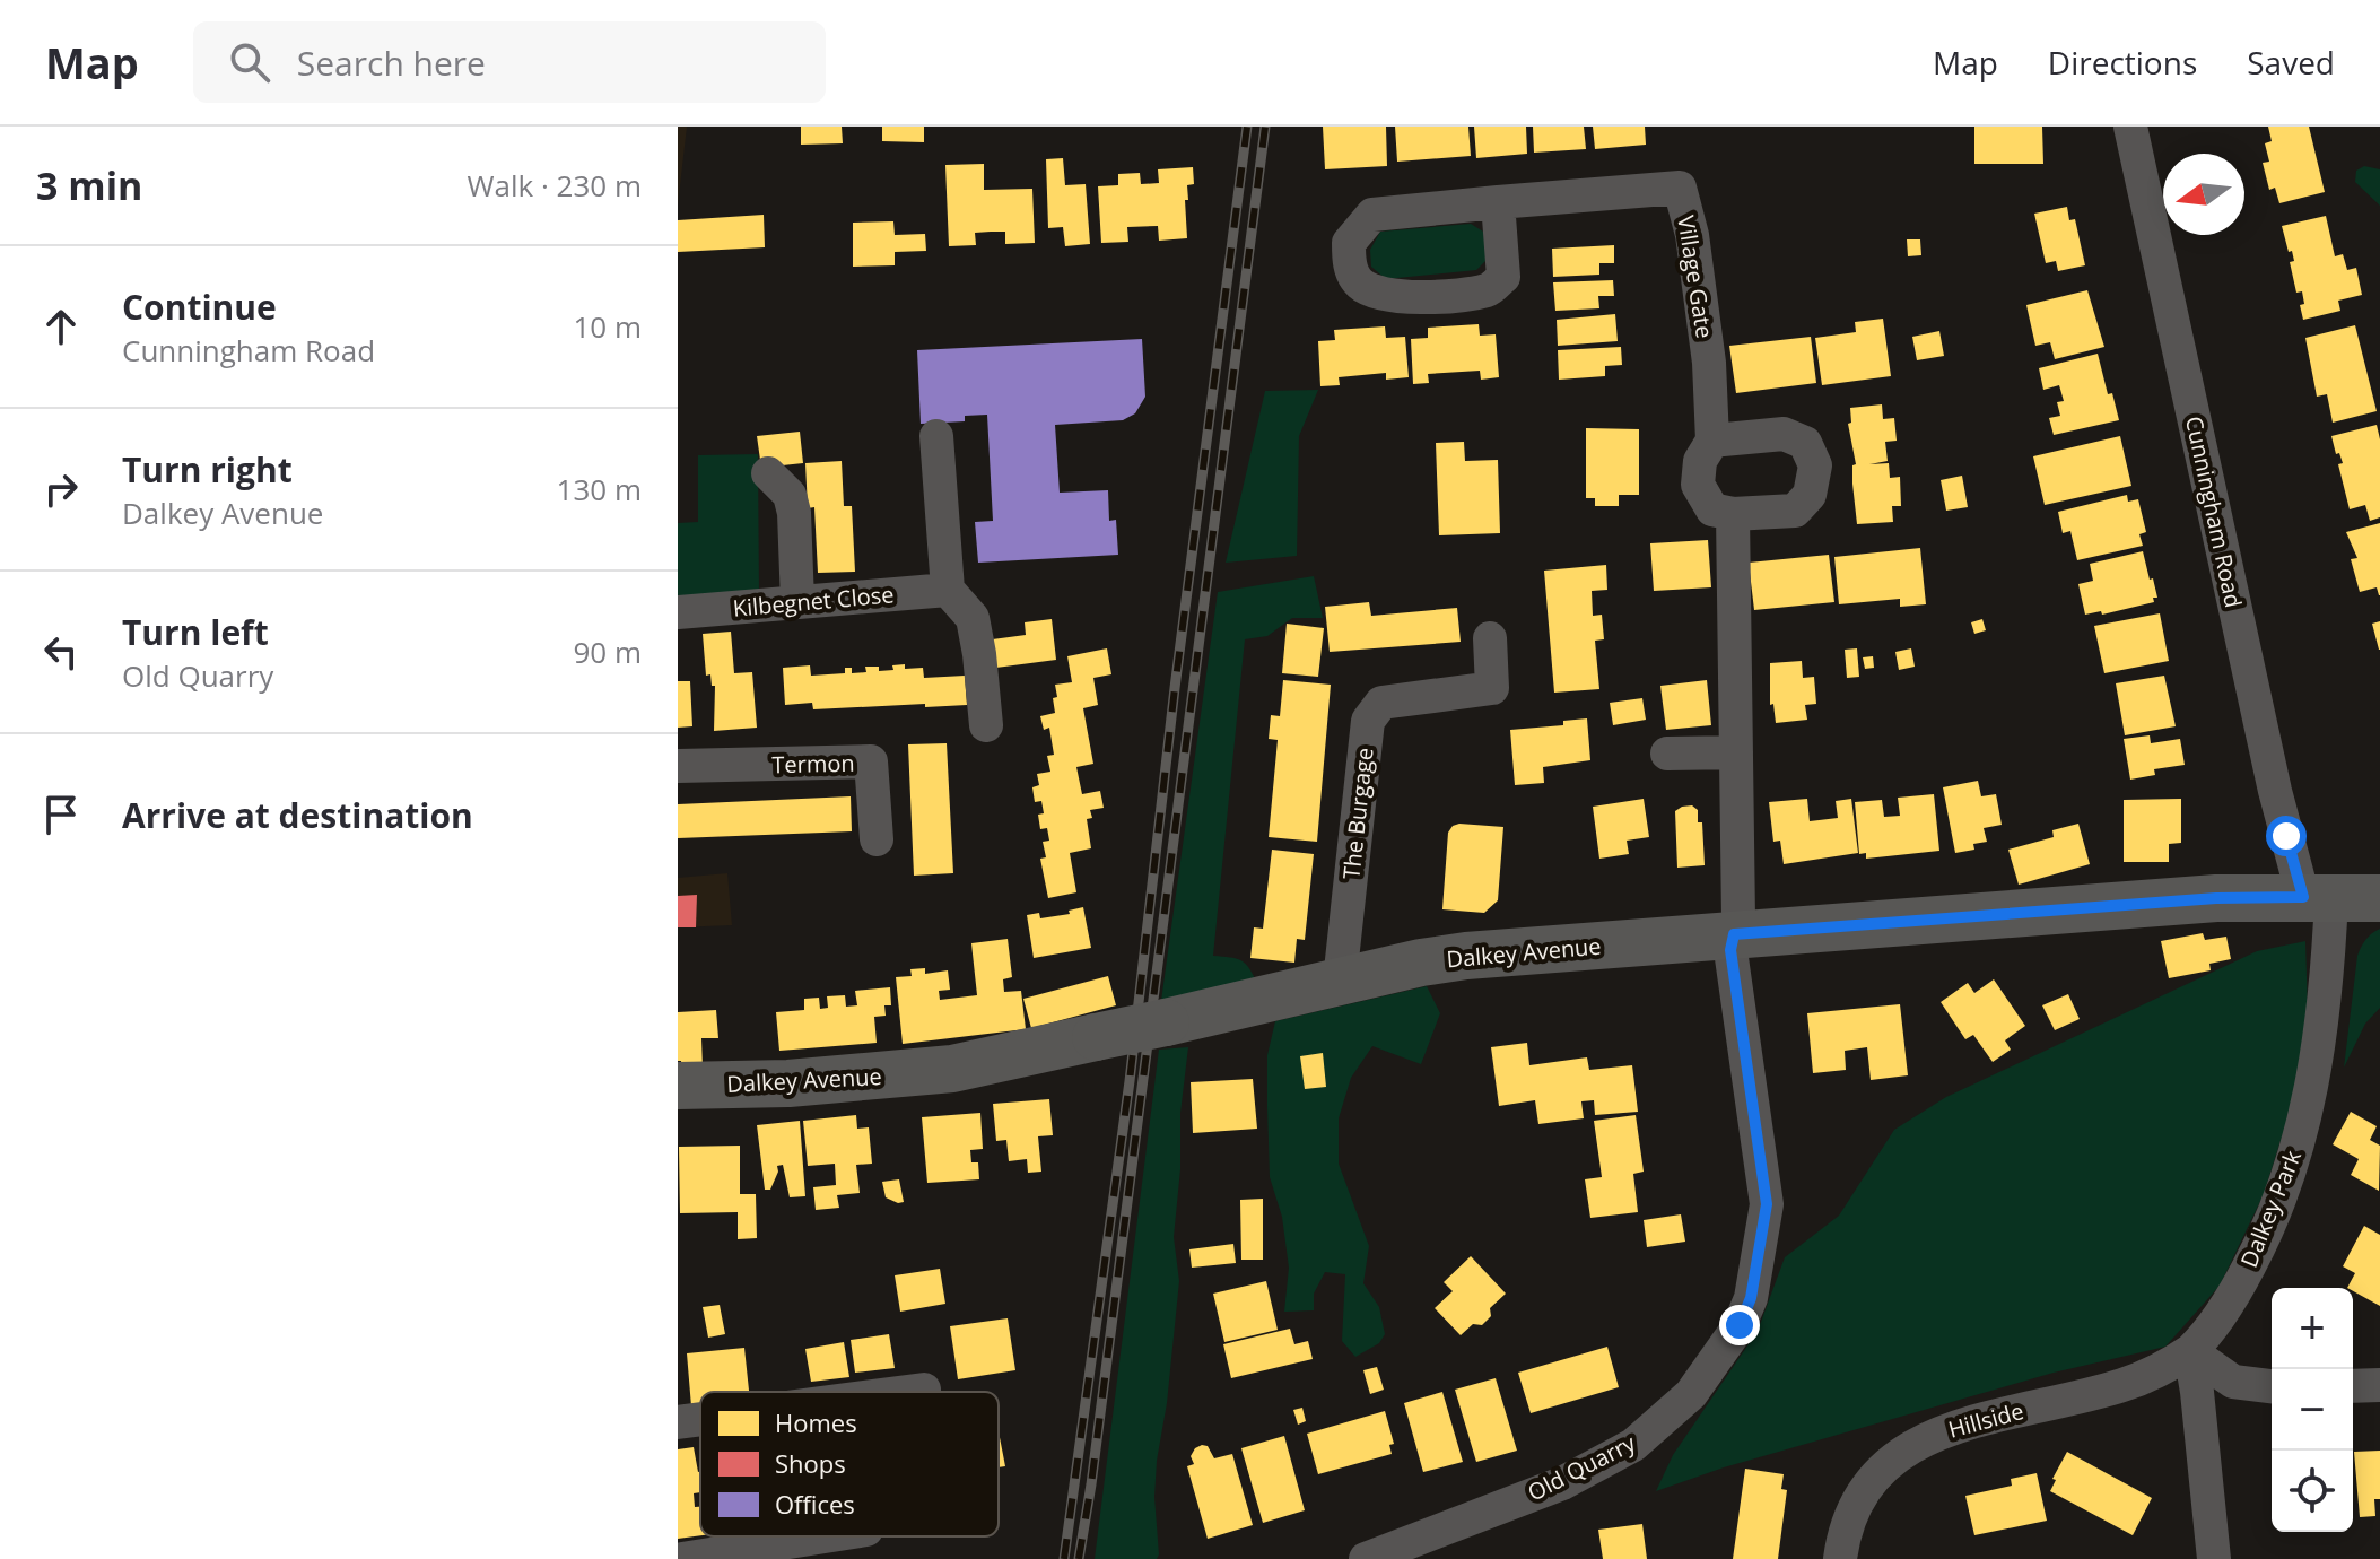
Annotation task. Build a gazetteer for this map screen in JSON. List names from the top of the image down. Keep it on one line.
{"streets":{"street":["Village Gate","Cunningham Road","Kilbegnet Close","Termon","The Burgage","Dalkey Avenue","Dalkey Park","Hillside","Old Quarry"]},"crossings":[["Cunningham Road","Dalkey Avenue"],["Cunningham Road","Dalkey Park"],["The Burgage","Dalkey Avenue"],["Dalkey Avenue","Dalkey Park"],["Dalkey Avenue","Old Quarry"],["Dalkey Park","Hillside"]],"legend":["Homes","Shops","Offices"],"north":"left","page":{"header":"Map","search":"Search here","nav":["Map","Directions","Saved"],"heading":["3 min","Walk · 230 m"],"list":[["Continue","Cunningham Road","10 m"],["Turn right","Dalkey Avenue","130 m"],["Turn left","Old Quarry","90 m"],"Arrive at destination"],"map_buttons":["+","−"]}}
